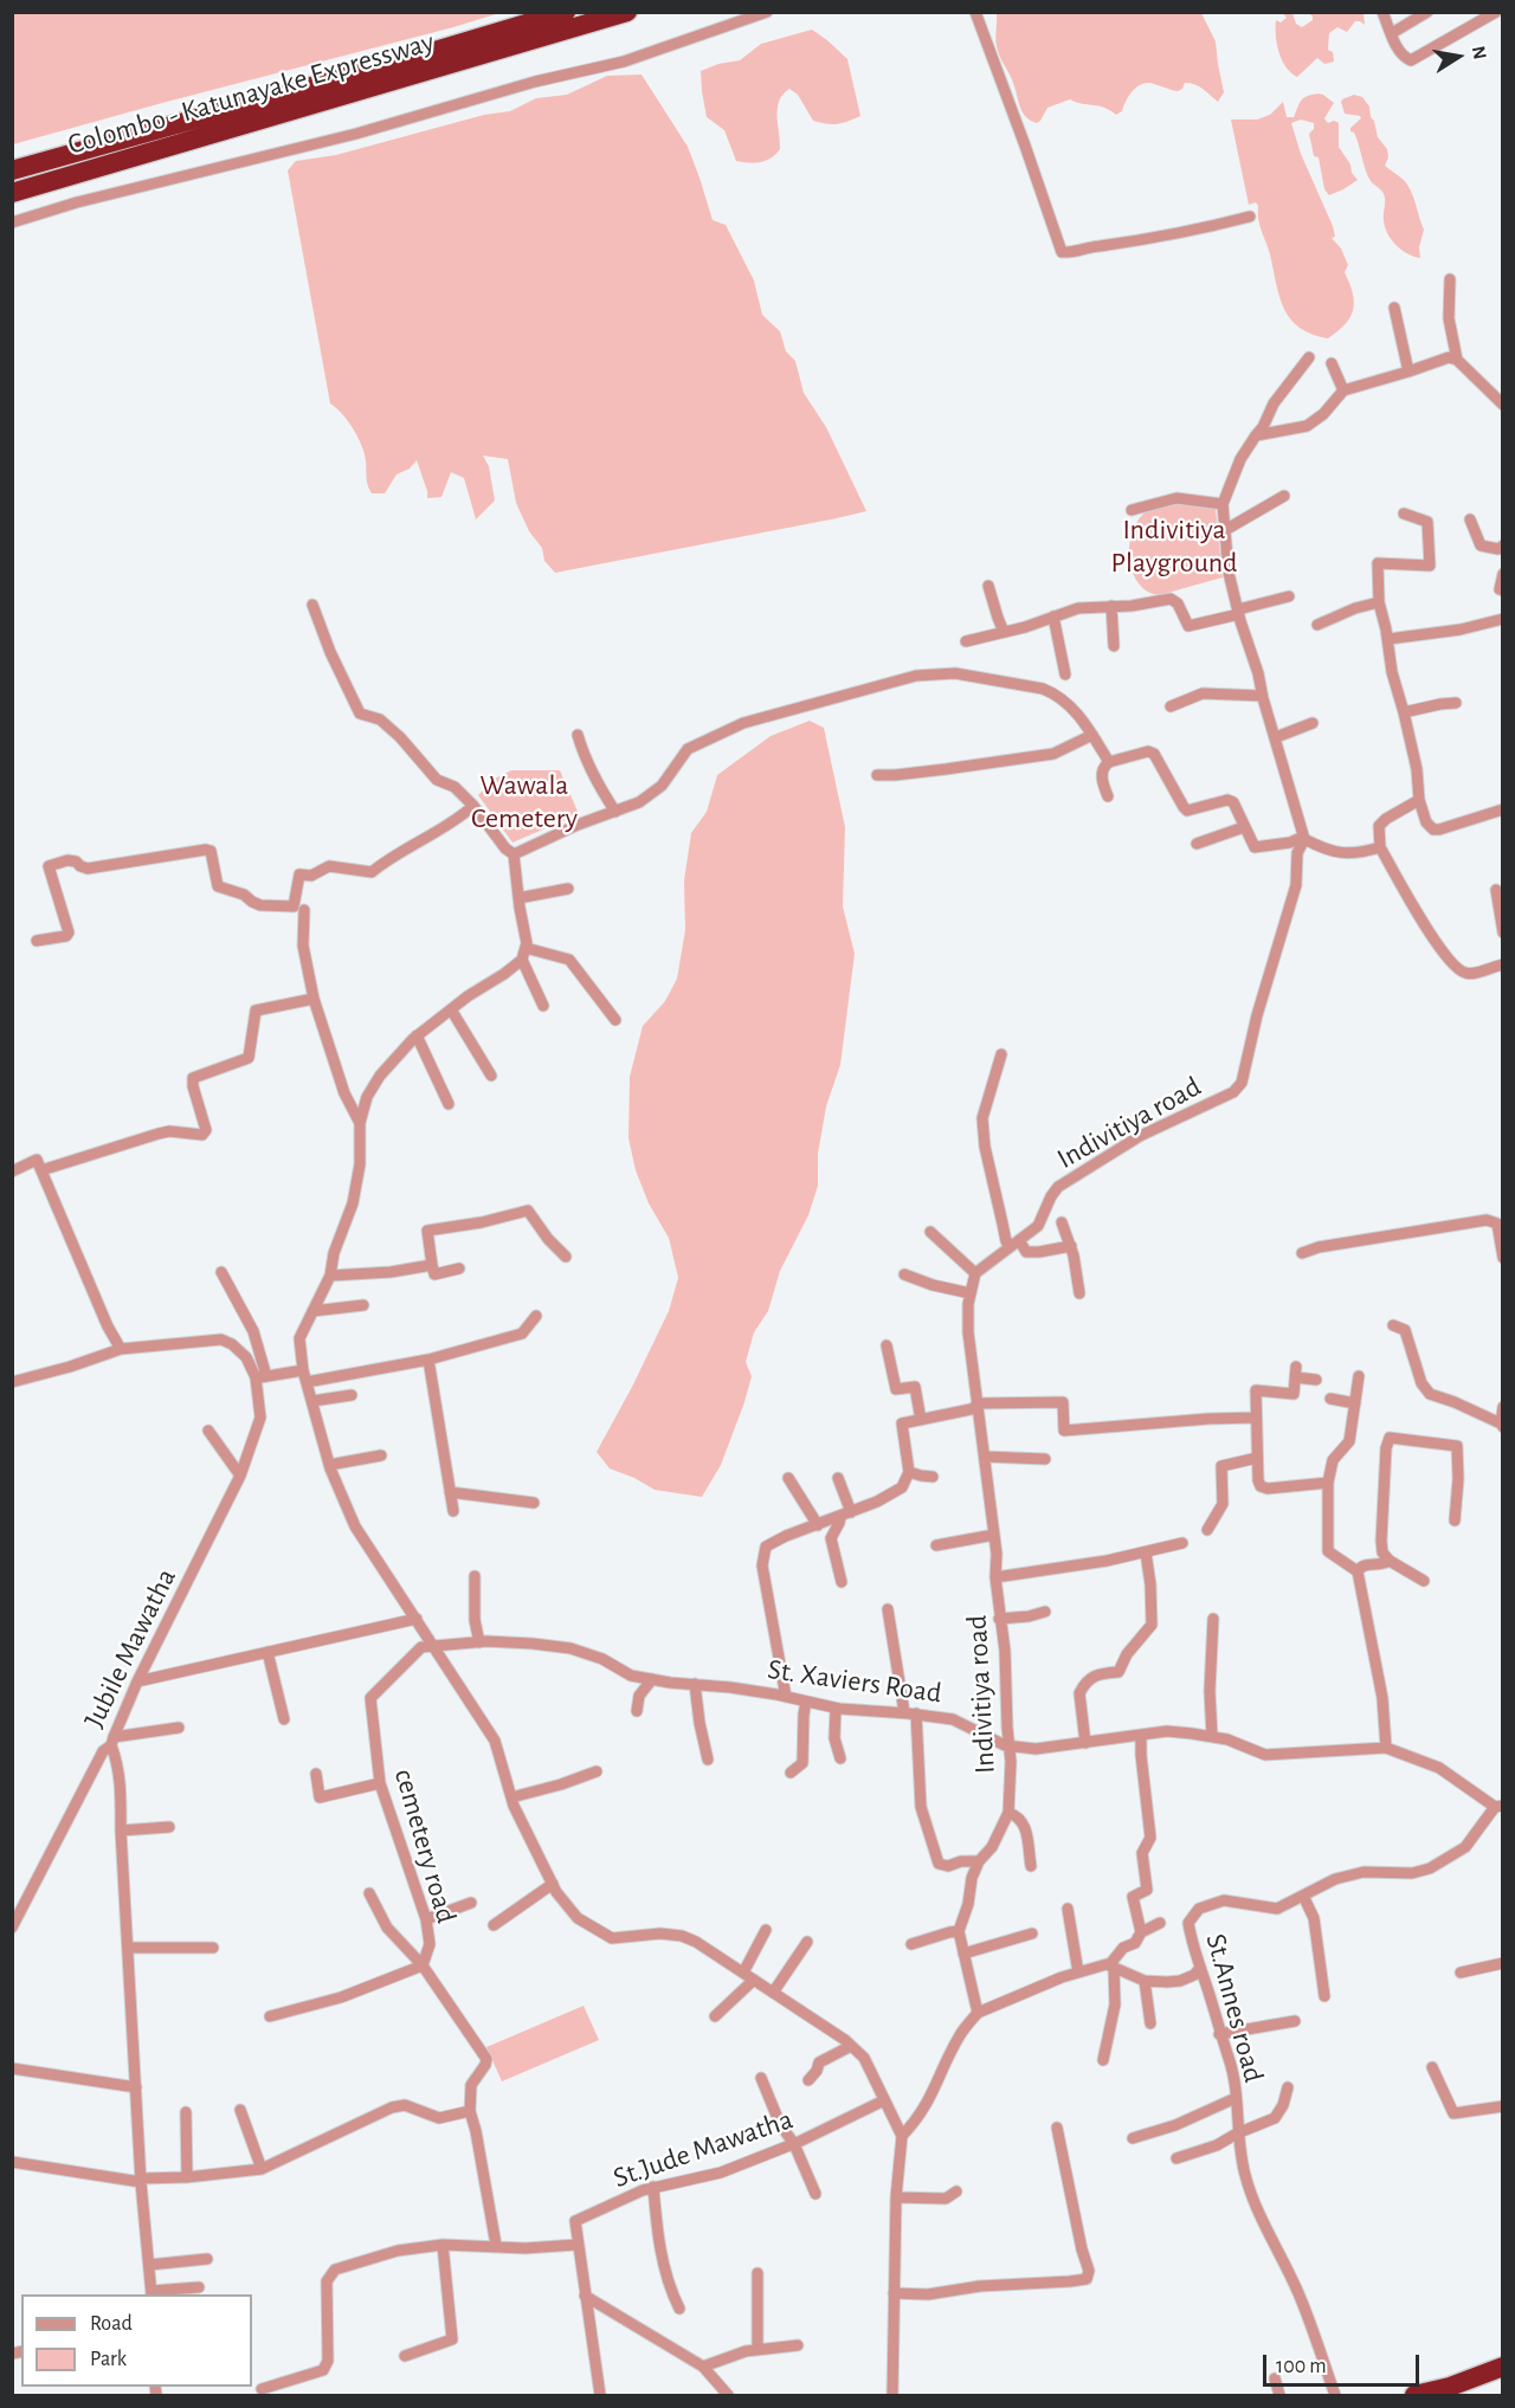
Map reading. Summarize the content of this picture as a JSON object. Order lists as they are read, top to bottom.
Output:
{
  "streets": {
    "highway": ["Colombo - Katunayake Expressway"],
    "street": [
      "Indivitiya road",
      "Jubile Mawatha",
      "St. Xaviers Road",
      "cemetery road",
      "St.Annes road",
      "St.Jude Mawatha"
    ]
  },
  "crossings": [
    ["Indivitiya road", "St. Xaviers Road"],
    ["St. Xaviers Road", "cemetery road"],
    ["St. Xaviers Road", "St.Annes road"]
  ],
  "parks": ["Indivitiya Playground", "Wawala Cemetery"],
  "legend": ["Road", "Park"],
  "scale_bar": "100 m",
  "north": "right"
}
